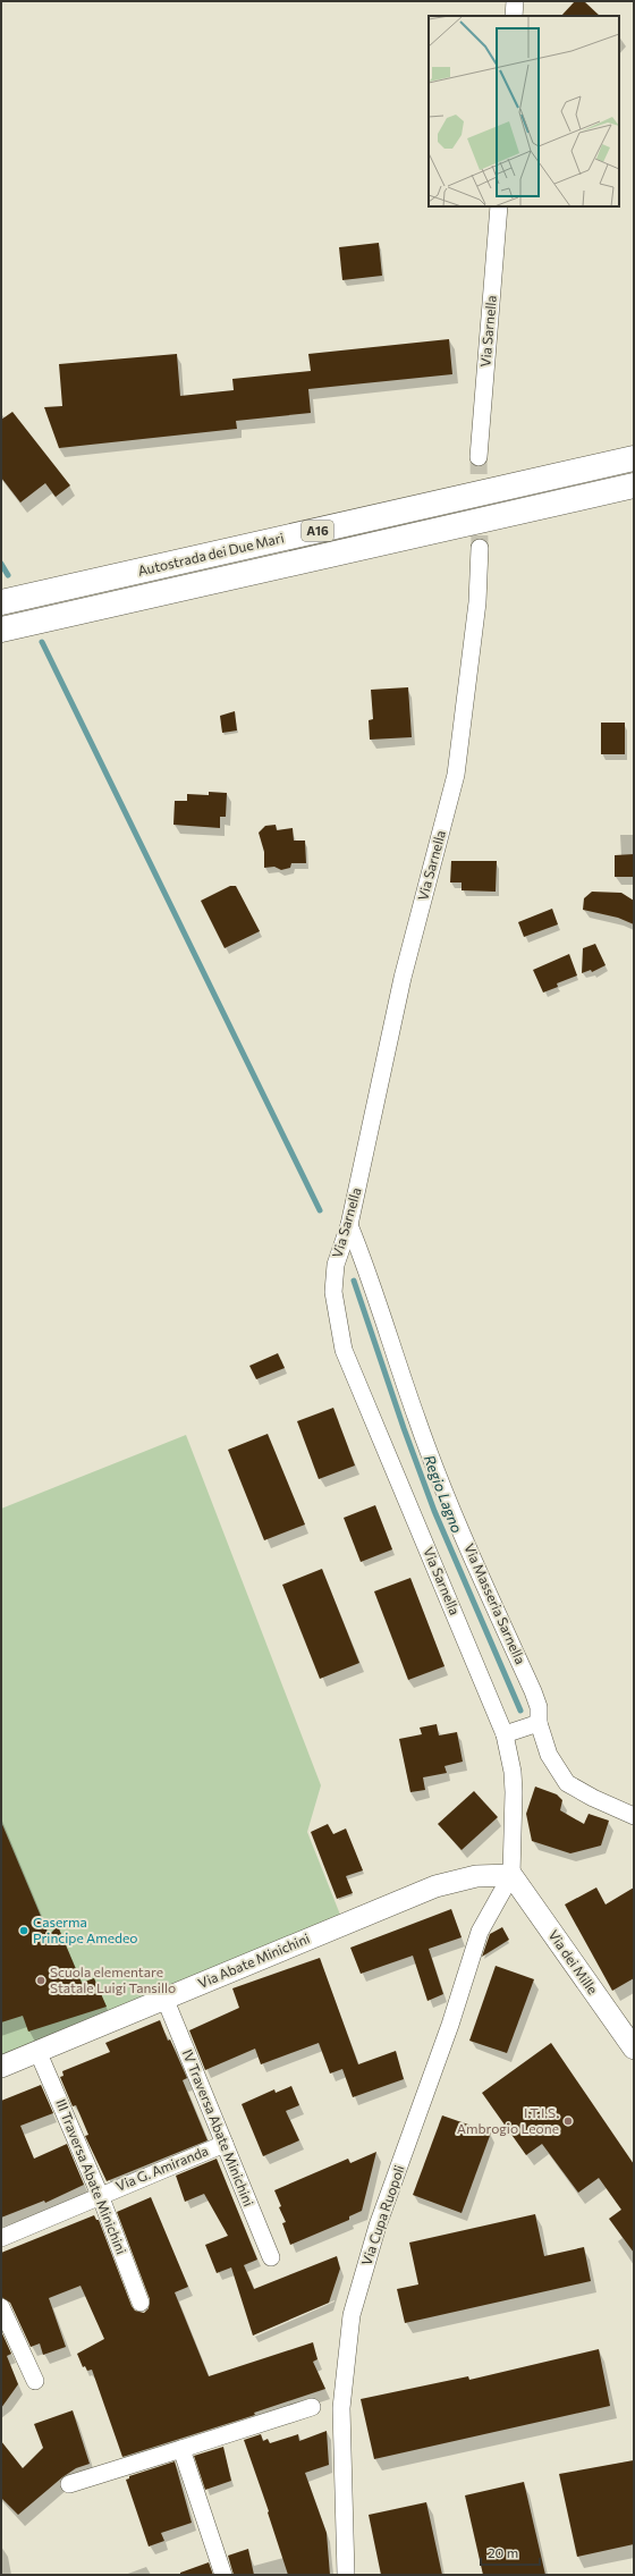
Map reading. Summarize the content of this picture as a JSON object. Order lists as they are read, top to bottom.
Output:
{
  "streets": {
    "highway": ["A16", "Autostrada dei Due Mari"],
    "street": [
      "Via Sarnella",
      "Via Masseria Sarnella",
      "Via Abate Minichini",
      "Via dei Mille",
      "IV Traversa Abate Minichini",
      "Via G. Amiranda",
      "III Traversa Abate Minichini",
      "Via Cupa Ruopoli"
    ]
  },
  "crossings": [
    ["Via Sarnella", "Via Masseria Sarnella"],
    ["Via Sarnella", "Via Abate Minichini"],
    ["Via Sarnella", "Via dei Mille"],
    ["Via Sarnella", "Via Cupa Ruopoli"],
    ["Via Abate Minichini", "Via dei Mille"],
    ["Via Abate Minichini", "IV Traversa Abate Minichini"],
    ["Via Abate Minichini", "III Traversa Abate Minichini"],
    ["Via Abate Minichini", "Via Cupa Ruopoli"],
    ["Via dei Mille", "Via Cupa Ruopoli"],
    ["IV Traversa Abate Minichini", "Via G. Amiranda"],
    ["Via G. Amiranda", "III Traversa Abate Minichini"]
  ],
  "water": ["Regio Lagno"],
  "places": ["Caserma Principe Amedeo", "Scuola elementare Statale Luigi Tansillo", "I.T.I.S. Ambrogio Leone"],
  "scale_bar": "20 m"
}
